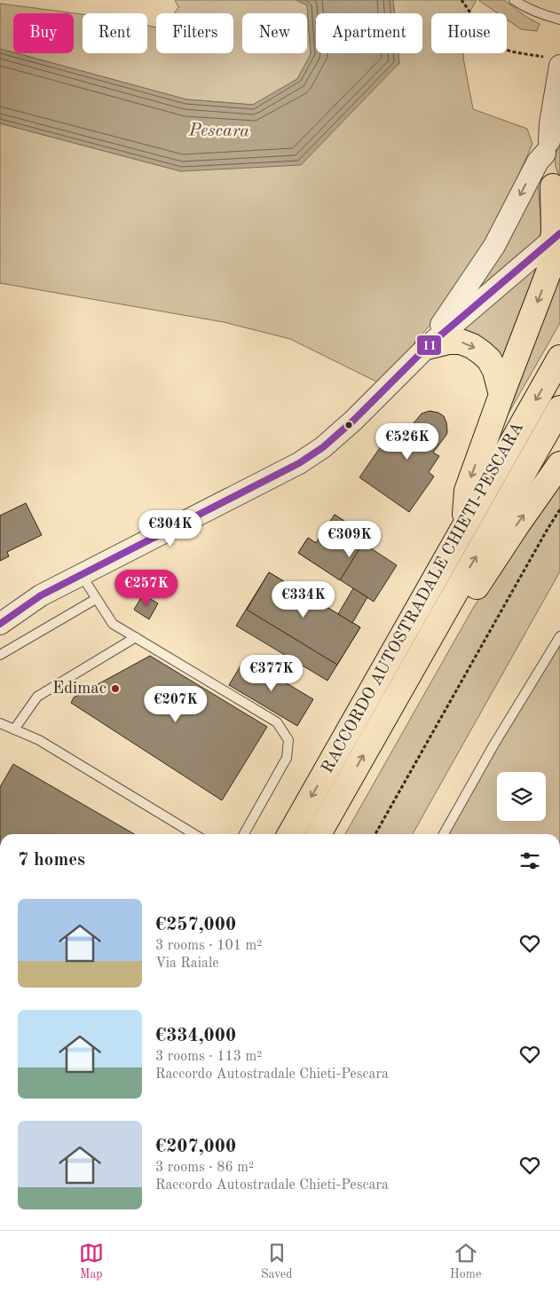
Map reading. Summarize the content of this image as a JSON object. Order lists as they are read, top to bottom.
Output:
{
  "streets": {
    "highway": ["RACCORDO AUTOSTRADALE CHIETI-PESCARA"]
  },
  "water": ["Pescara"],
  "places": ["Edimac"],
  "lines": ["transit line 11"],
  "page": {
    "chip": [
      "Buy",
      "Rent",
      "Filters",
      "New",
      "Apartment",
      "House"
    ],
    "price": [
      "€526K",
      "€304K",
      "€309K",
      "€257K",
      "€334K",
      "€377K",
      "€207K"
    ],
    "heading": "7 homes",
    "list": [
      {
        "name": "€257,000",
        "note": "3 rooms · 101 m² · Via Raiale"
      },
      {
        "name": "€334,000",
        "note": "3 rooms · 113 m² · Raccordo Autostradale Chieti-Pescara"
      },
      {
        "name": "€207,000",
        "note": "3 rooms · 86 m² · Raccordo Autostradale Chieti-Pescara"
      }
    ],
    "tabs": ["Map", "Saved", "Home"]
  }
}
